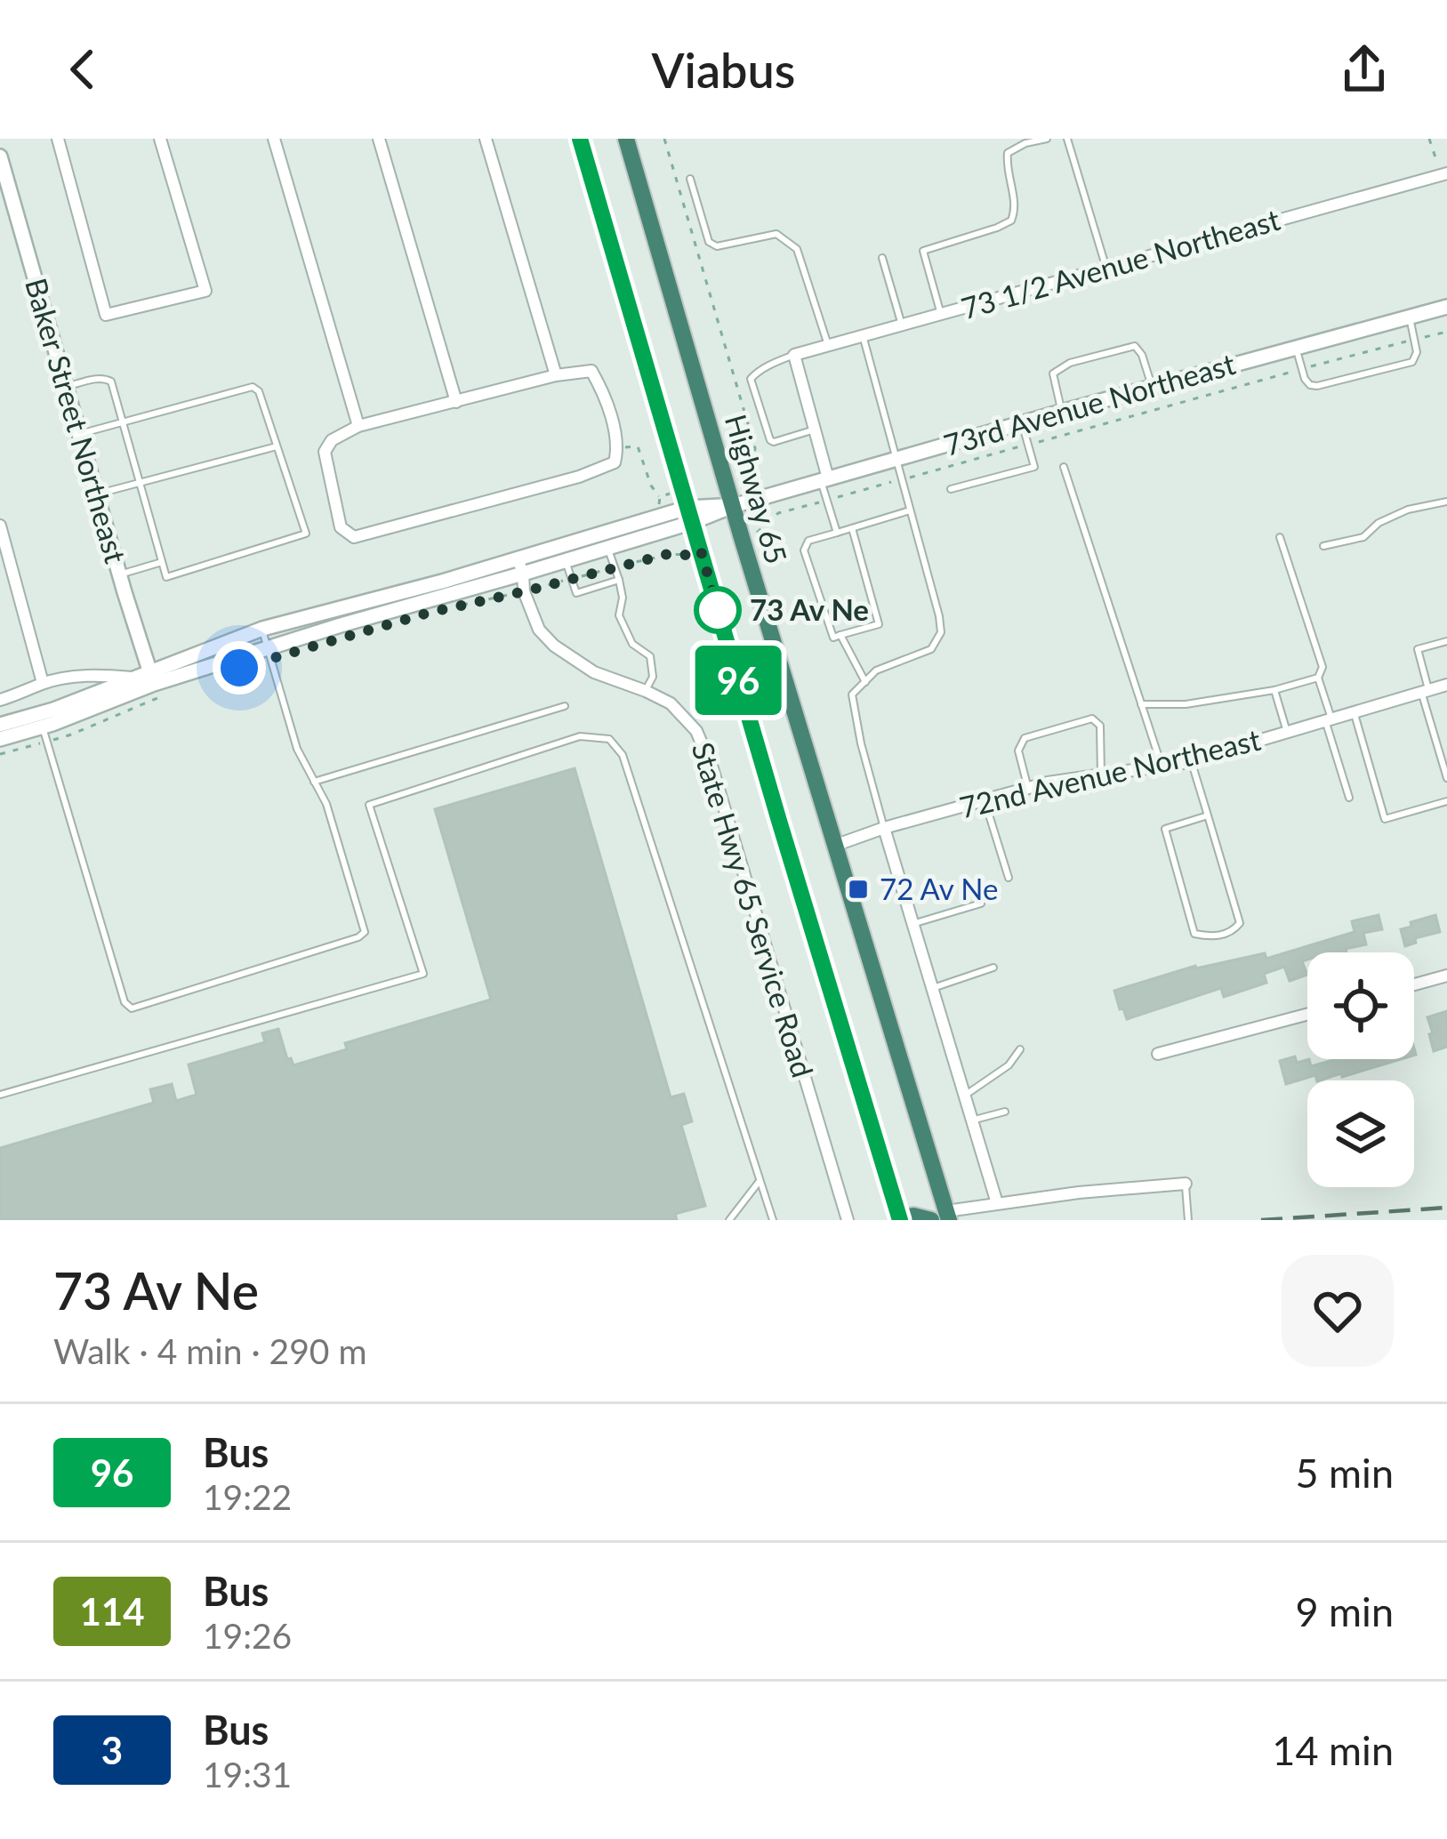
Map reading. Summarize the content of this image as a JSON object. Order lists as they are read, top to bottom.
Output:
{
  "streets": {
    "highway": ["Highway 65"],
    "street": [
      "73 1/2 Avenue Northeast",
      "73rd Avenue Northeast",
      "Baker Street Northeast",
      "72nd Avenue Northeast",
      "State Hwy 65 Service Road"
    ]
  },
  "crossings": [
    ["73rd Avenue Northeast", "Baker Street Northeast"],
    ["73rd Avenue Northeast", "Highway 65"],
    ["73rd Avenue Northeast", "State Hwy 65 Service Road"],
    ["Highway 65", "72nd Avenue Northeast"]
  ],
  "places": {
    "other": ["73 Av Ne"],
    "transit": ["72 Av Ne"]
  },
  "lines": ["bus line 96"],
  "page": {
    "header": "Viabus",
    "on_map": "96",
    "heading": ["73 Av Ne", "Walk · 4 min · 290 m"],
    "list": [
      {
        "mark": "96",
        "name": "Bus",
        "note": "19:22",
        "value": "5 min"
      },
      {
        "mark": "114",
        "name": "Bus",
        "note": "19:26",
        "value": "9 min"
      },
      {
        "mark": "3",
        "name": "Bus",
        "note": "19:31",
        "value": "14 min"
      }
    ]
  }
}
